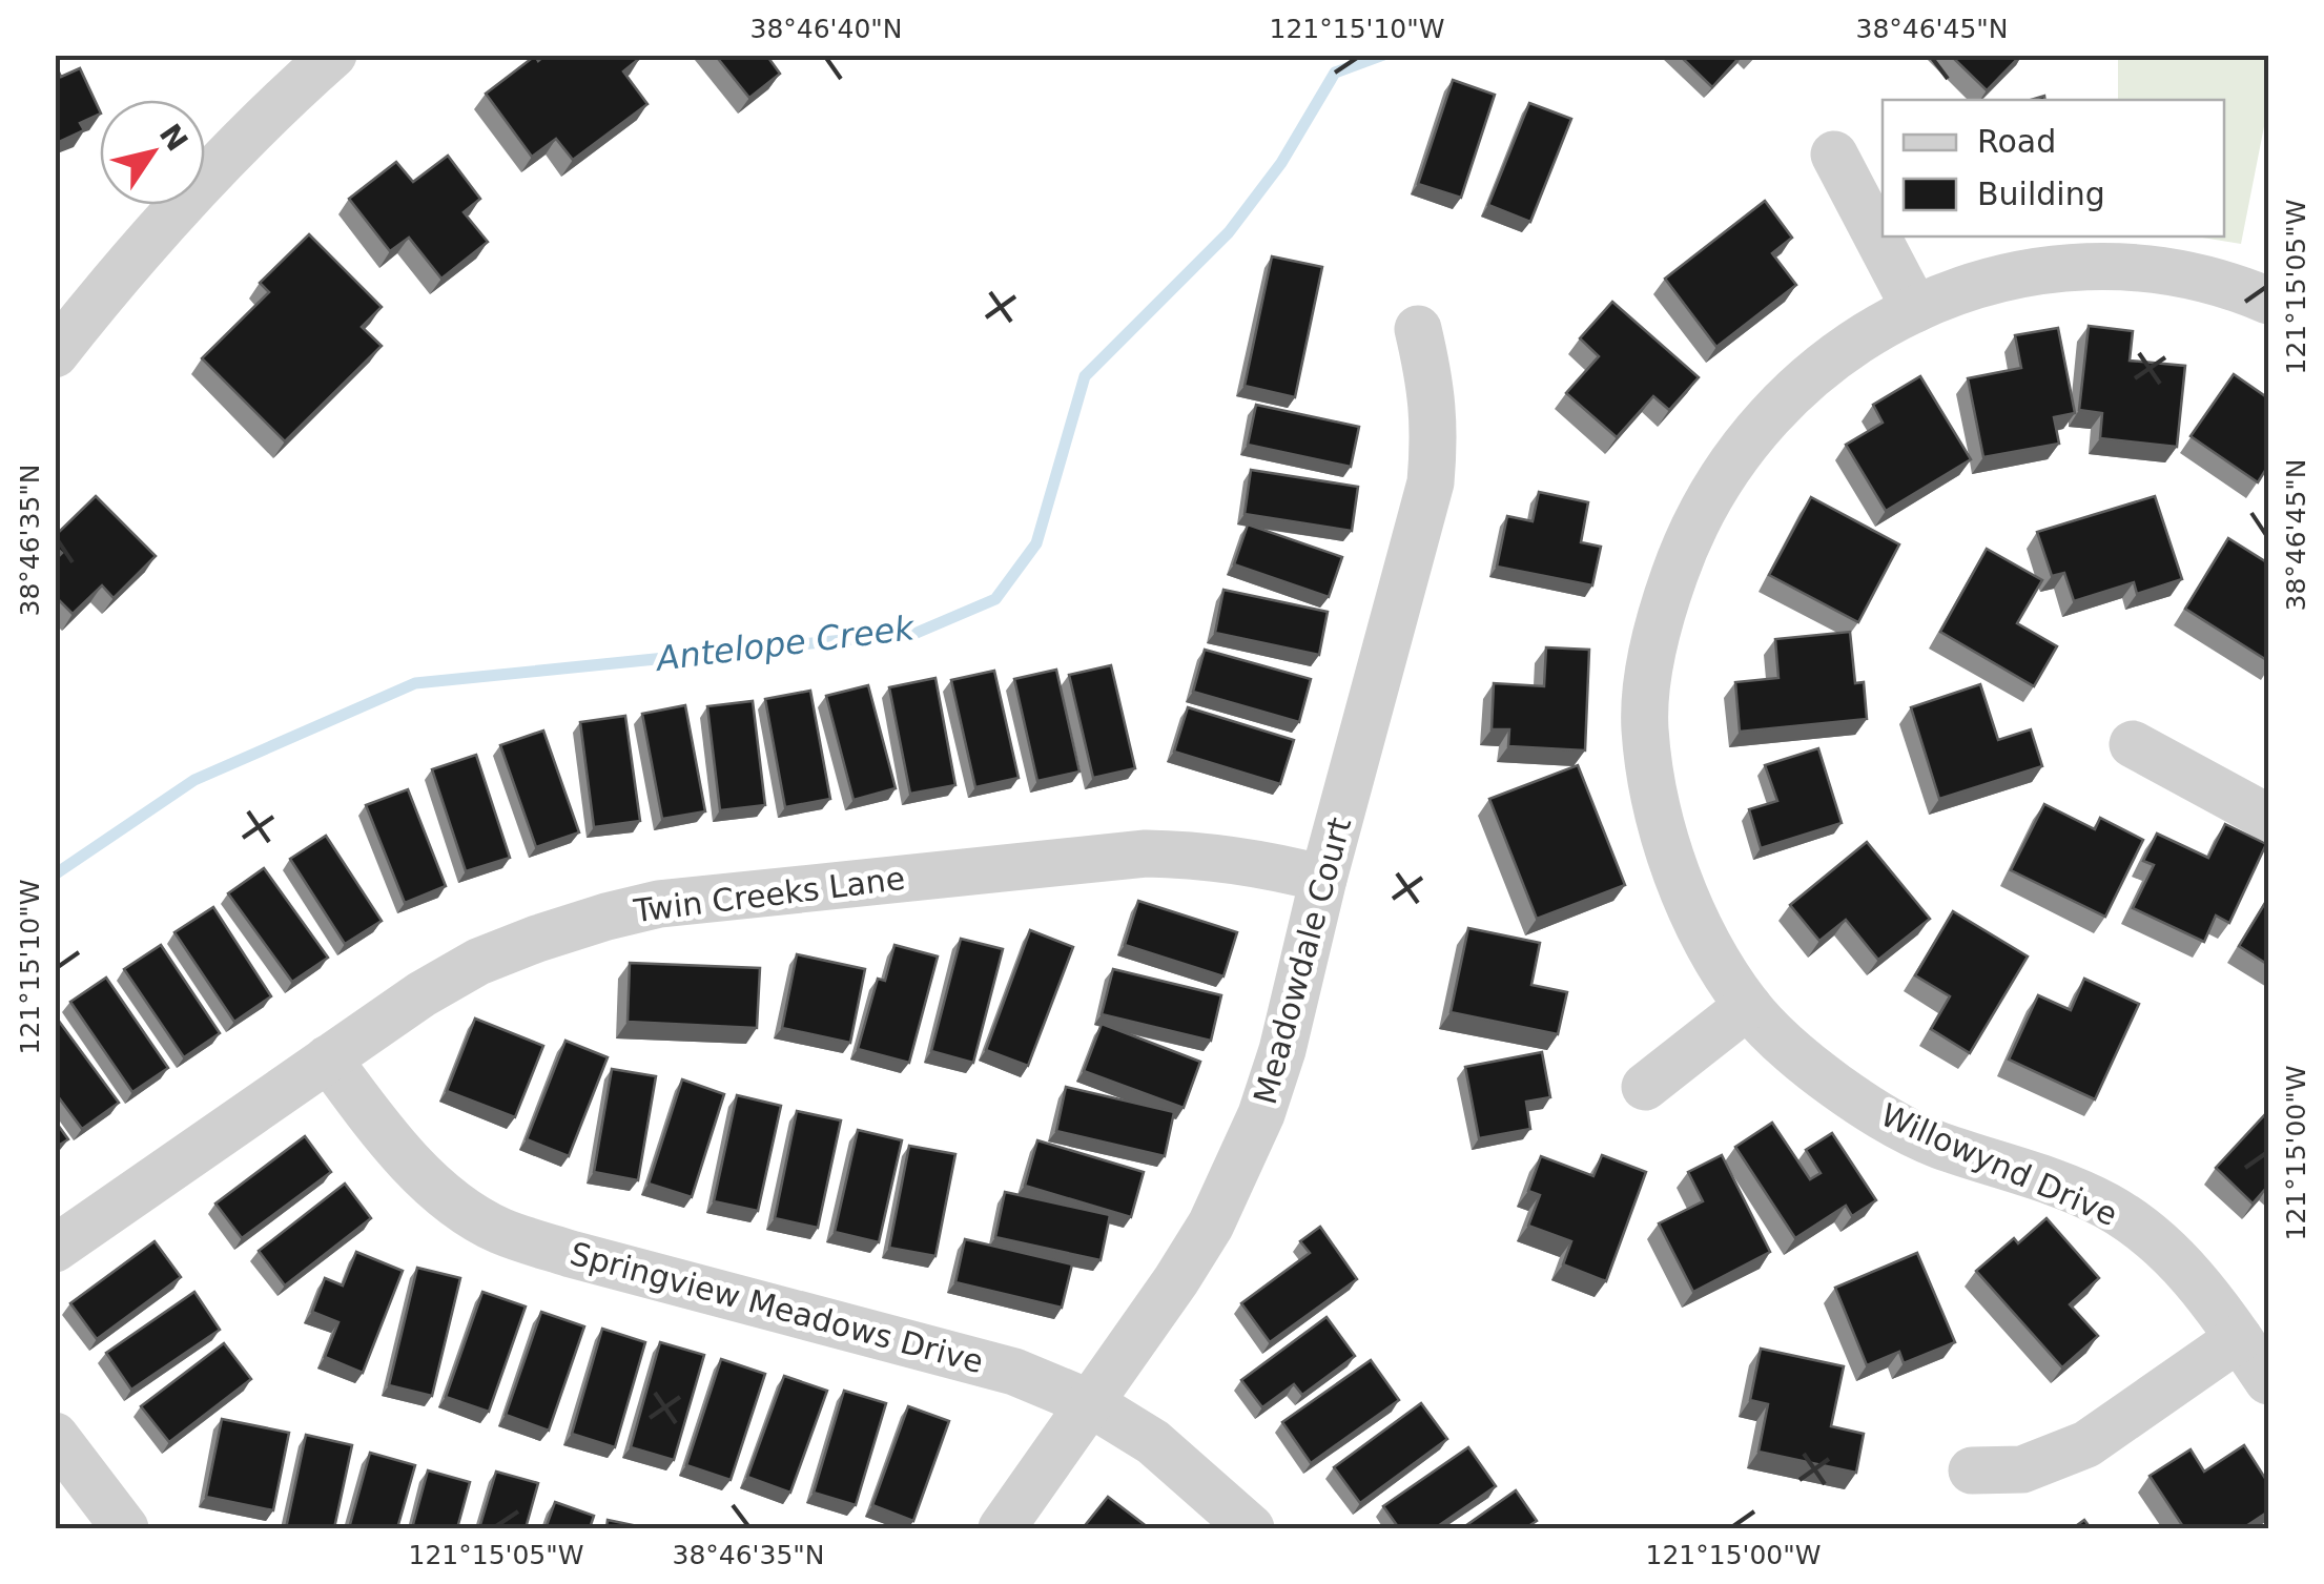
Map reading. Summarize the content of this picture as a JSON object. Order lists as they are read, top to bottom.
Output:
{
  "streets": {
    "street": [
      "Twin Creeks Lane",
      "Meadowdale Court",
      "Willowynd Drive",
      "Springview Meadows Drive"
    ]
  },
  "crossings": [
    ["Twin Creeks Lane", "Meadowdale Court"],
    ["Twin Creeks Lane", "Springview Meadows Drive"],
    ["Meadowdale Court", "Springview Meadows Drive"]
  ],
  "water": ["Antelope Creek"],
  "legend": ["Road", "Building"],
  "north": "top right",
  "coordinates": [
    "38°46'40\"N",
    "121°15'10\"W",
    "38°46'45\"N",
    "121°15'05\"W",
    "38°46'35\"N",
    "121°15'00\"W"
  ]
}
